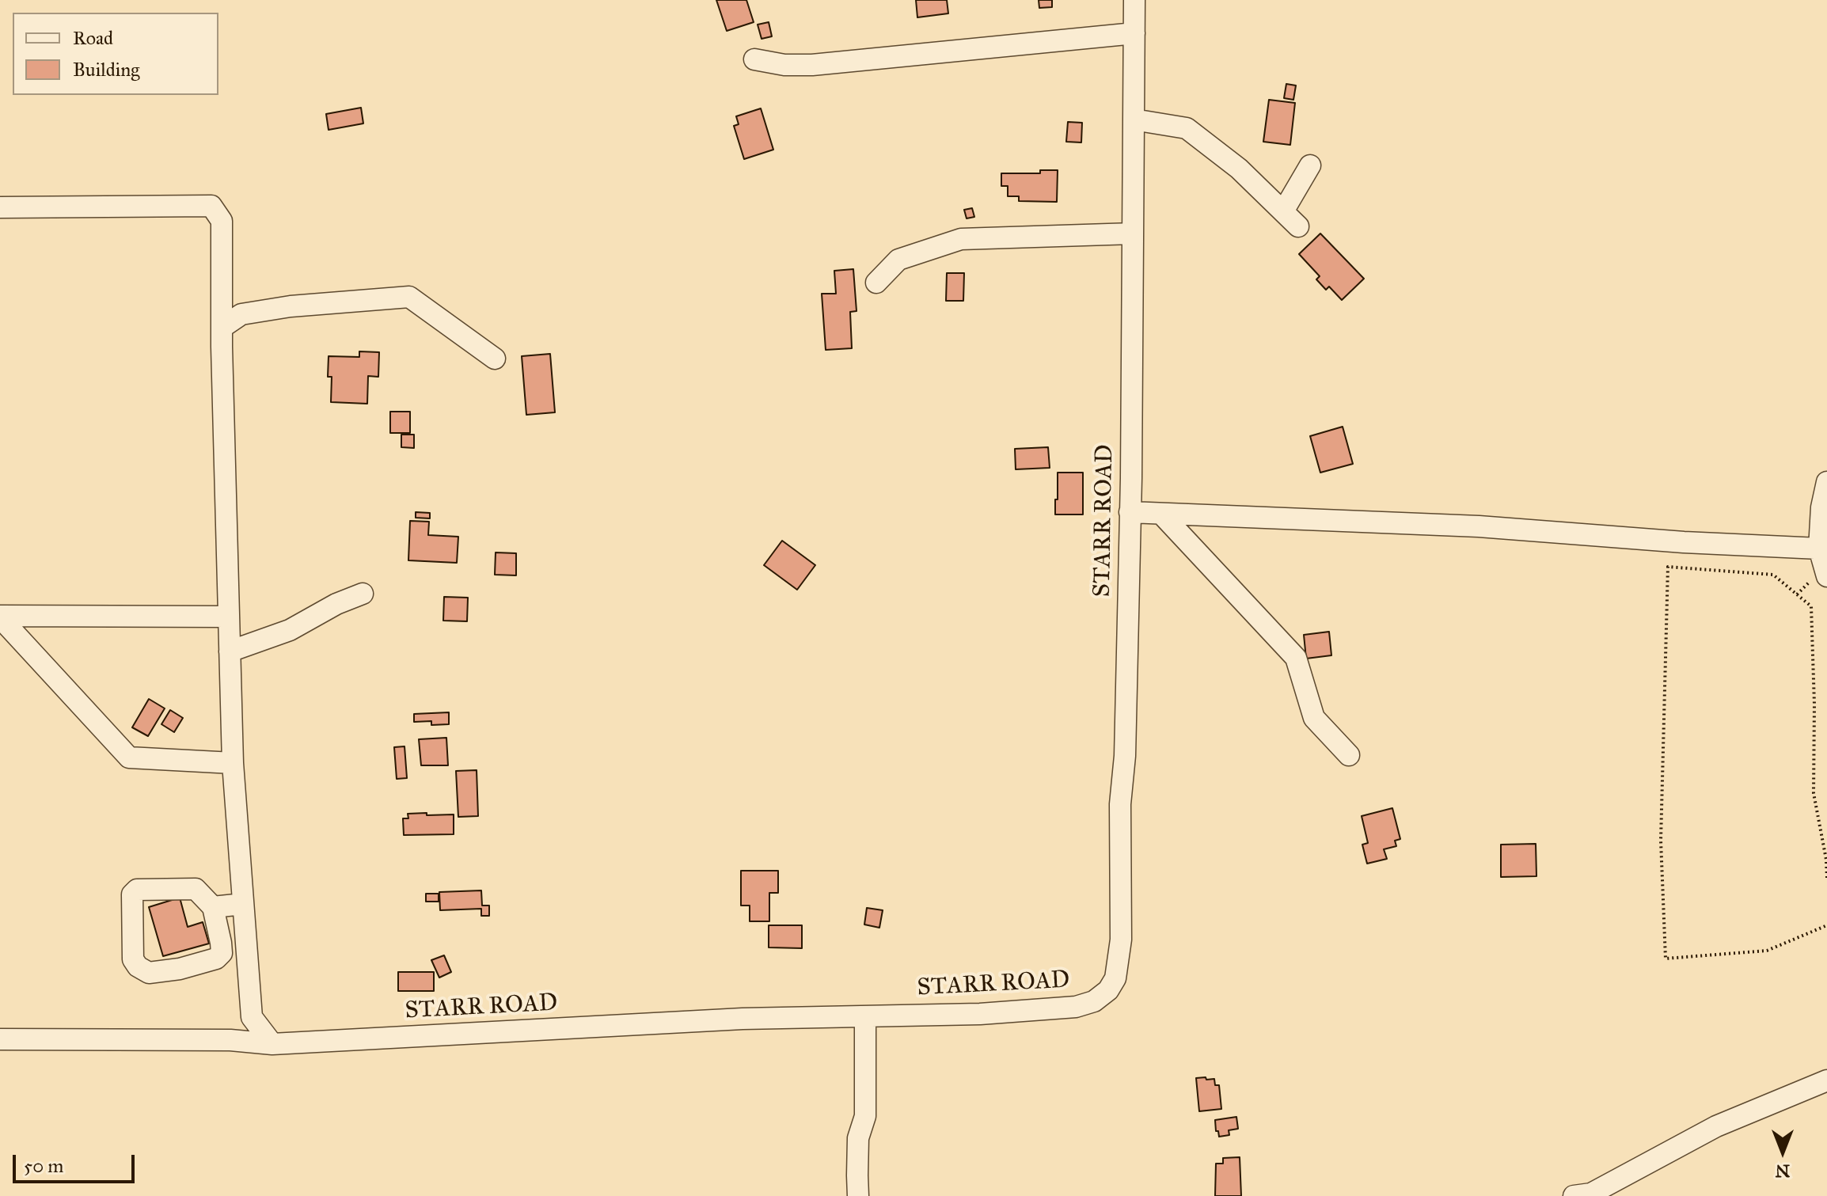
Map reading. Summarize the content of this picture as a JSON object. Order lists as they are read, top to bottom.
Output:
{
  "streets": {
    "street": ["STARR ROAD"]
  },
  "legend": ["Road", "Building"],
  "scale_bar": "50 m",
  "north": "bottom"
}
